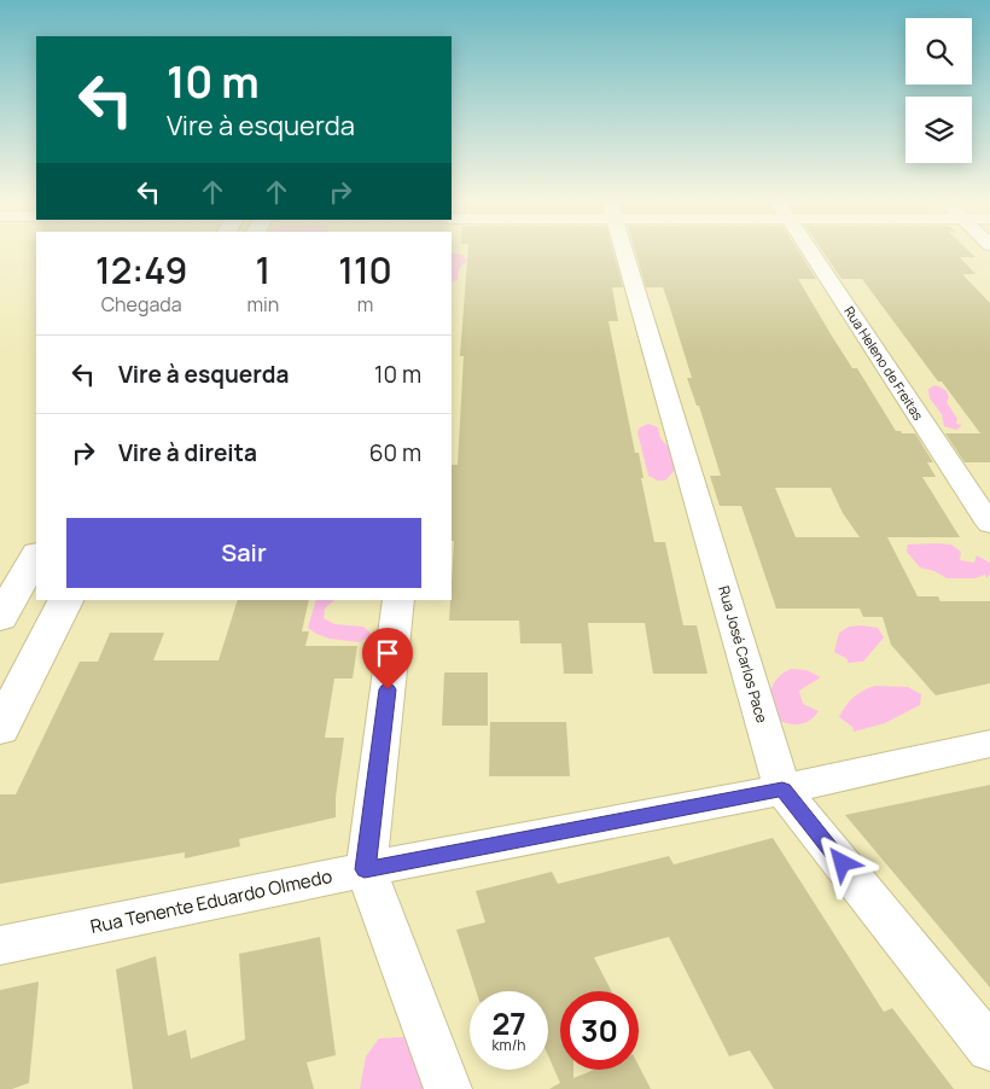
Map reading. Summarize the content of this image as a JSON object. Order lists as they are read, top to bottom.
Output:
{
  "streets": {
    "street": ["Rua Heleno de Freitas", "Rua José Carlos Pace", "Rua Tenente Eduardo Olmedo"]
  },
  "crossings": [
    ["Rua José Carlos Pace", "Rua Tenente Eduardo Olmedo"]
  ],
  "page": {
    "turn": ["10 m", "Vire à esquerda"],
    "eta": [
      "12:49",
      "Chegada",
      "1",
      "min",
      "110",
      "m"
    ],
    "list": [
      {
        "name": "Vire à esquerda",
        "value": "10 m"
      },
      {
        "name": "Vire à direita",
        "value": "60 m"
      }
    ],
    "buttons": "Sair",
    "speed": "27 km/h",
    "limit": "30"
  }
}
